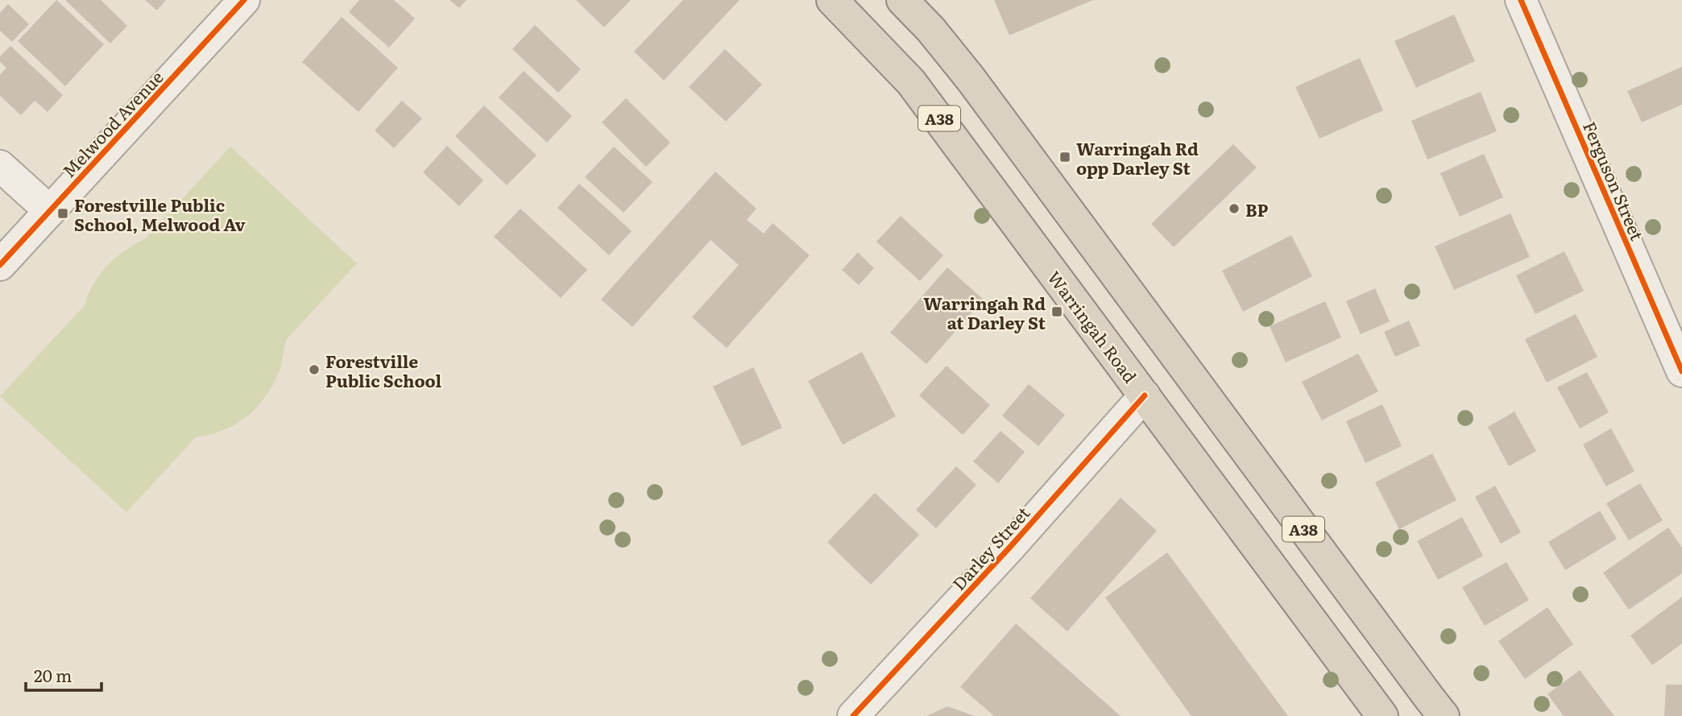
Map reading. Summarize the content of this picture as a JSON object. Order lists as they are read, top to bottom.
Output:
{
  "streets": {
    "highway": ["A38", "Warringah Road", "Darley Street"],
    "street": ["Melwood Avenue", "Ferguson Street"]
  },
  "crossings": [
    ["A38", "Darley Street"],
    ["Warringah Road", "Darley Street"]
  ],
  "places": {
    "transit": ["Warringah Rd opp Darley St", "Forestville Public School, Melwood Av", "Warringah Rd at Darley St"],
    "other": ["BP", "Forestville Public School"]
  },
  "scale_bar": "20 m"
}
